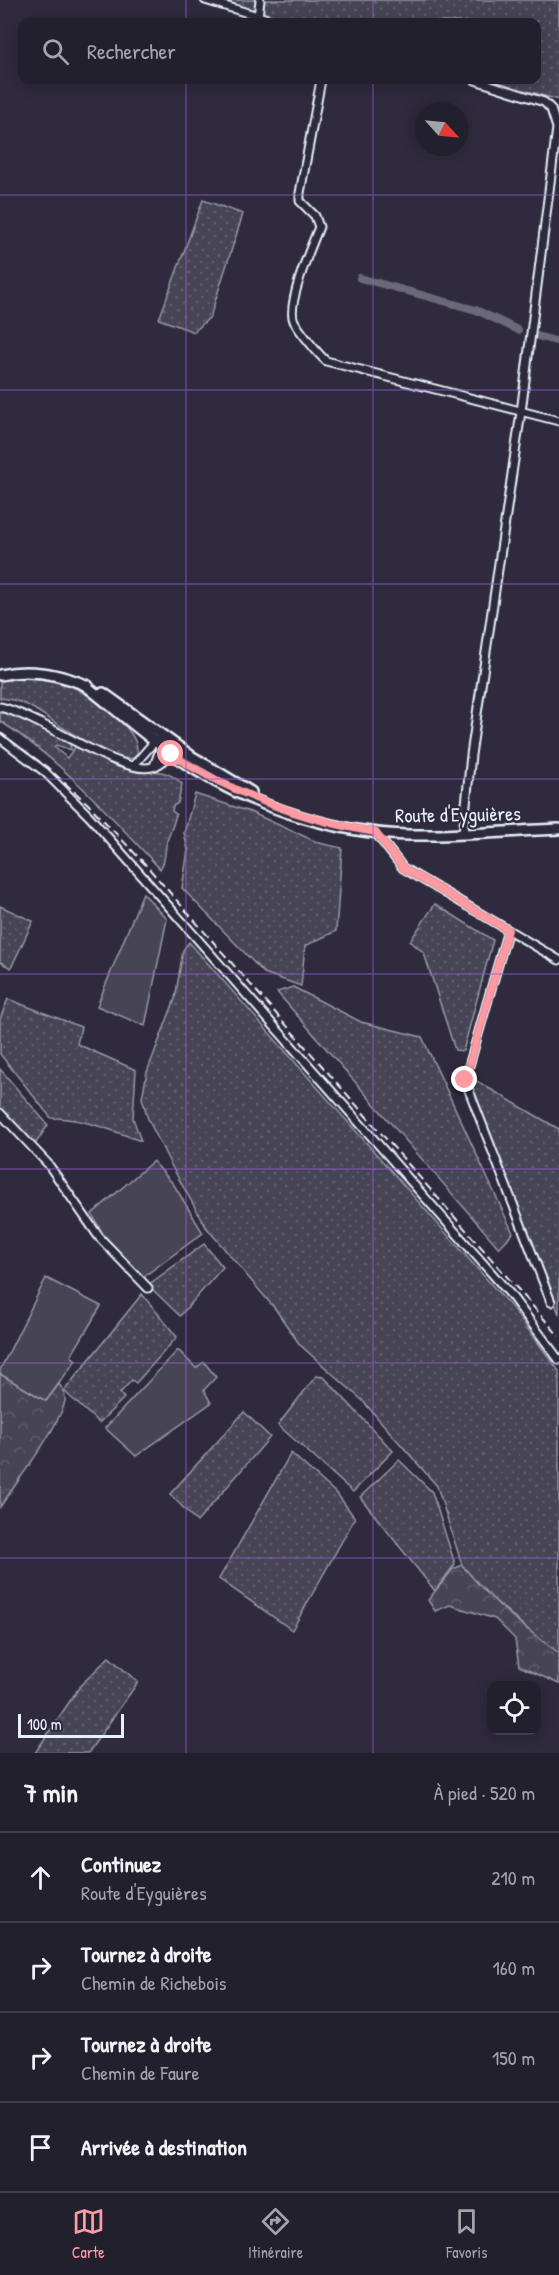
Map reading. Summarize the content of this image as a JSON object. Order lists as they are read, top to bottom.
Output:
{
  "streets": {
    "main road": ["Route d'Eyguières"]
  },
  "scale_bar": "100 m",
  "north": "bottom right",
  "page": {
    "search": "Rechercher",
    "scale": "100 m",
    "heading": ["7 min", "À pied · 520 m"],
    "list": [
      ["Continuez", "Route d'Eyguières", "210 m"],
      ["Tournez à droite", "Chemin de Richebois", "160 m"],
      ["Tournez à droite", "Chemin de Faure", "150 m"],
      "Arrivée à destination"
    ],
    "nav": ["Carte", "Itinéraire", "Favoris"]
  }
}
